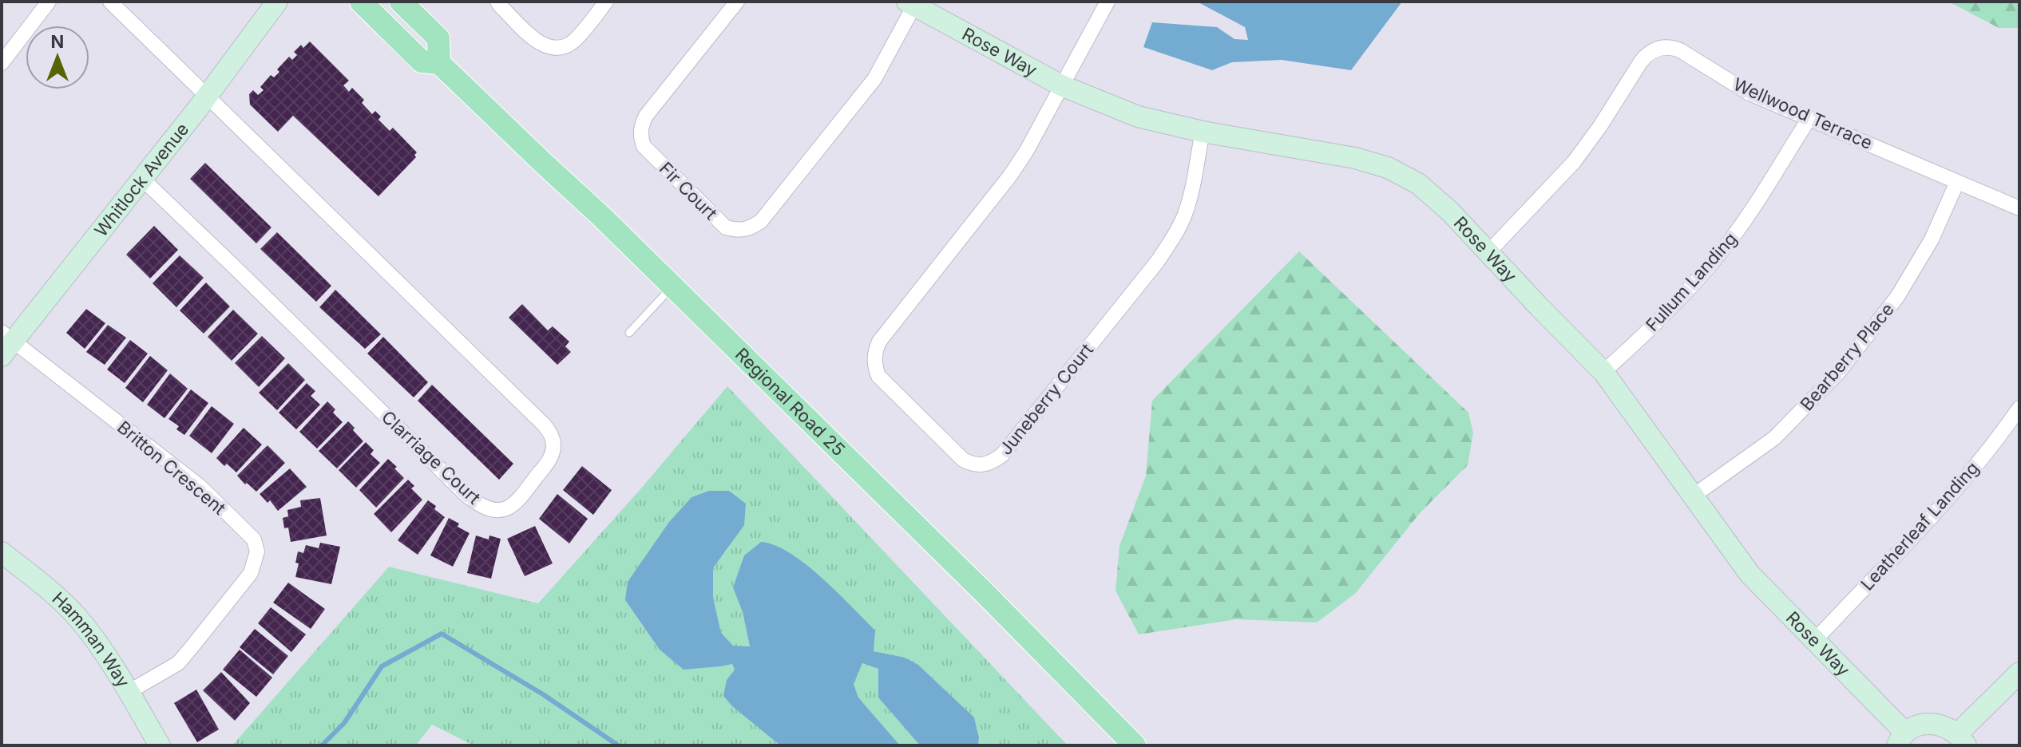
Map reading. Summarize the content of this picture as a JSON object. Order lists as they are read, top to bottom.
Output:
{
  "streets": {
    "main road": ["Regional Road 25"],
    "street": [
      "Rose Way",
      "Wellwood Terrace",
      "Whitlock Avenue",
      "Fir Court",
      "Fullum Landing",
      "Bearberry Place",
      "Juneberry Court",
      "Clarriage Court",
      "Britton Crescent",
      "Leatherleaf Landing",
      "Hamman Way"
    ]
  },
  "crossings": [
    ["Rose Way", "Wellwood Terrace"],
    ["Rose Way", "Fir Court"],
    ["Rose Way", "Fullum Landing"],
    ["Rose Way", "Bearberry Place"],
    ["Rose Way", "Juneberry Court"],
    ["Rose Way", "Leatherleaf Landing"],
    ["Wellwood Terrace", "Fullum Landing"],
    ["Wellwood Terrace", "Bearberry Place"],
    ["Whitlock Avenue", "Clarriage Court"],
    ["Whitlock Avenue", "Britton Crescent"],
    ["Britton Crescent", "Hamman Way"]
  ],
  "north": "top"
}
